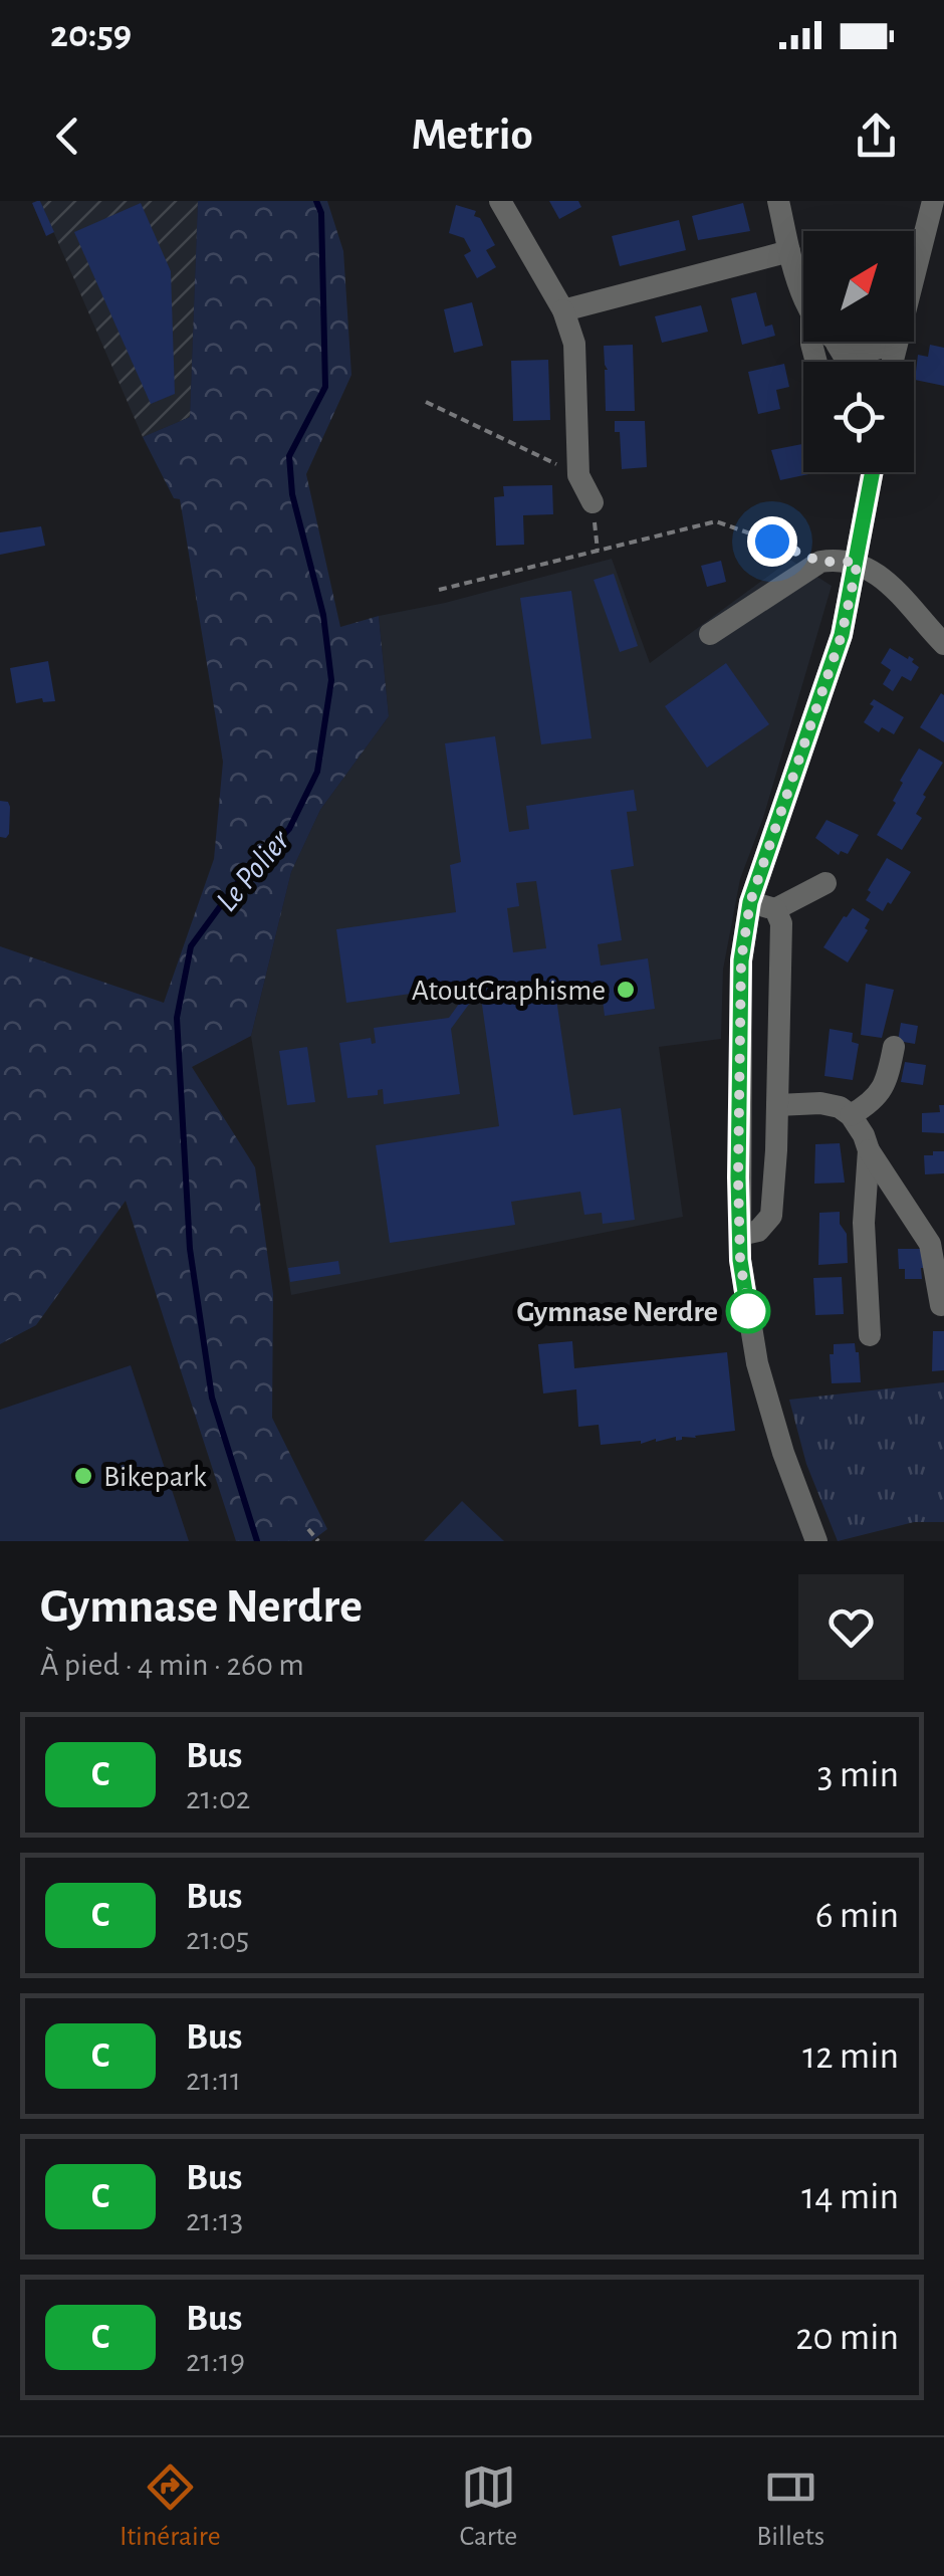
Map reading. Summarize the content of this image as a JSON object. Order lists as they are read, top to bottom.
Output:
{
  "water": ["Le Polier"],
  "places": ["AtoutGraphisme", "Gymnase Nerdre", "Bikepark"],
  "lines": ["bus line C"],
  "north": "top right",
  "page": {
    "status": "20:59",
    "header": "Metrio",
    "heading": ["Gymnase Nerdre", "À pied · 4 min · 260 m"],
    "list": [
      {
        "mark": "C",
        "name": "Bus",
        "note": "21:02",
        "value": "3 min"
      },
      {
        "mark": "C",
        "name": "Bus",
        "note": "21:05",
        "value": "6 min"
      },
      {
        "mark": "C",
        "name": "Bus",
        "note": "21:11",
        "value": "12 min"
      },
      {
        "mark": "C",
        "name": "Bus",
        "note": "21:13",
        "value": "14 min"
      },
      {
        "mark": "C",
        "name": "Bus",
        "note": "21:19",
        "value": "20 min"
      }
    ],
    "tabs": ["Itinéraire", "Carte", "Billets"]
  }
}
